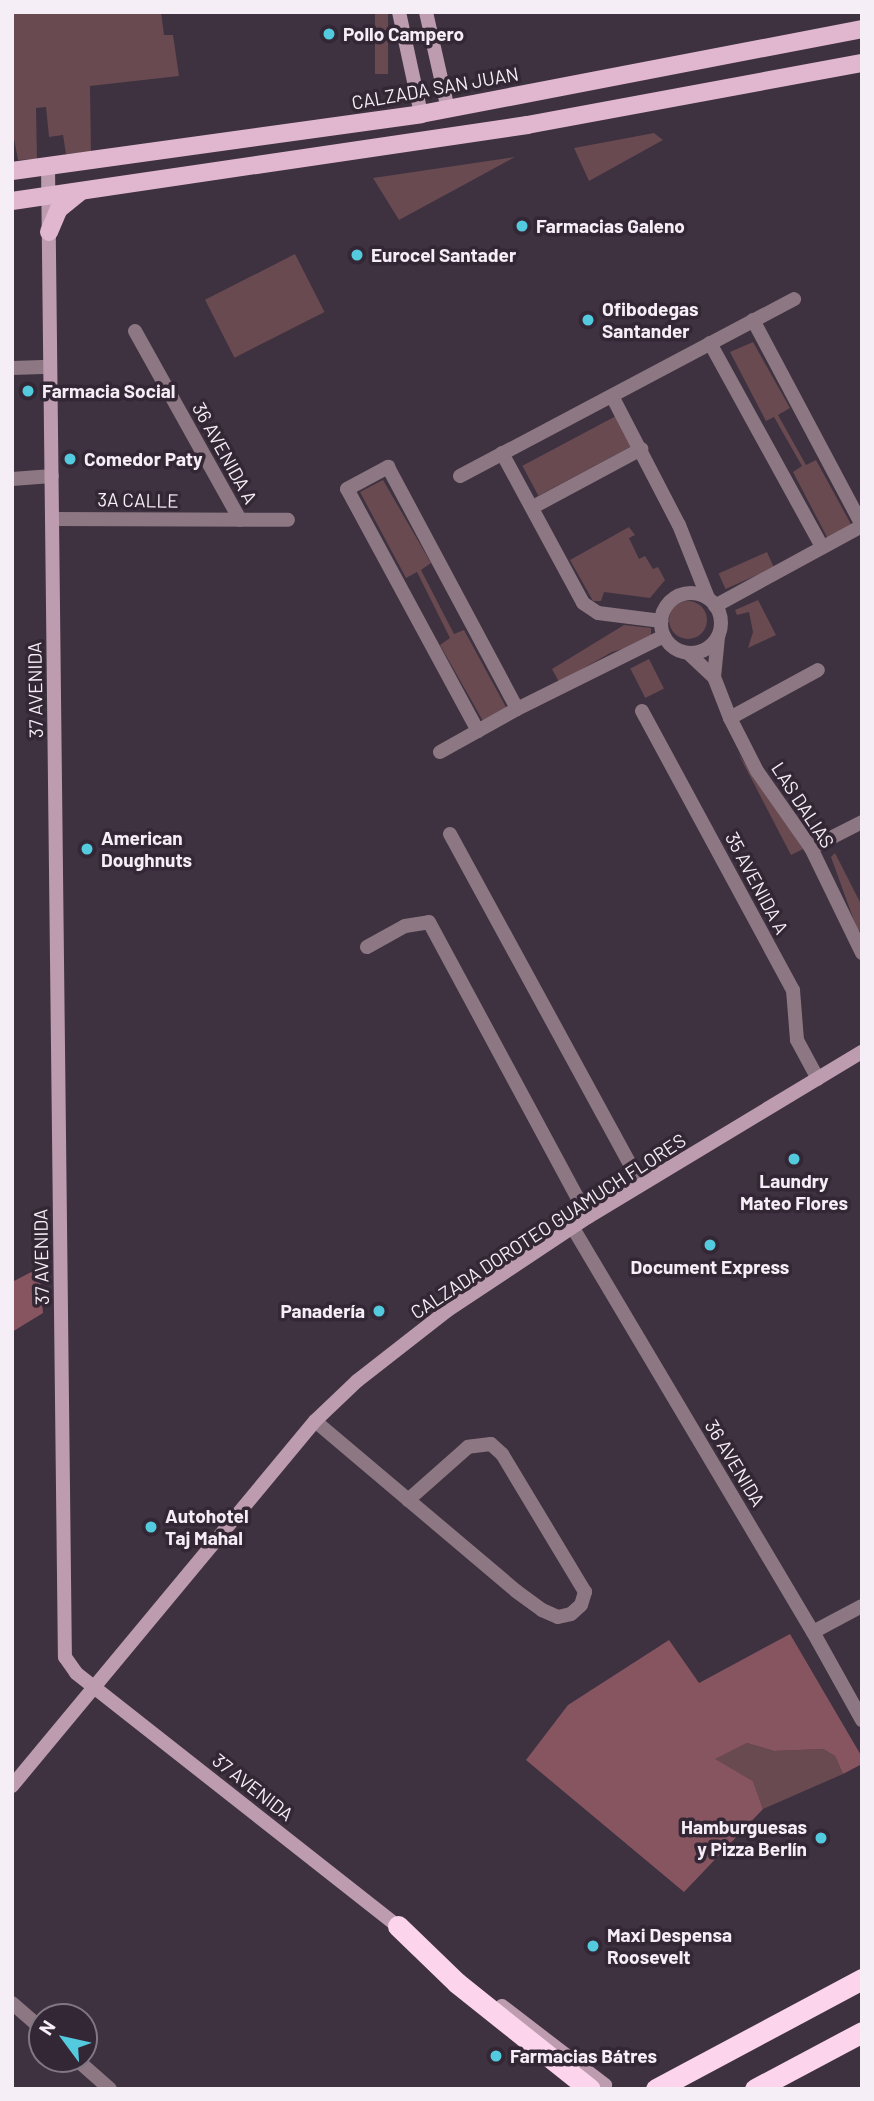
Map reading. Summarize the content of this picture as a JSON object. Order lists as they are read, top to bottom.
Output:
{
  "streets": {
    "main road": ["CALZADA SAN JUAN"],
    "street": [
      "36 AVENIDA A",
      "3A CALLE",
      "37 AVENIDA",
      "LAS DALIAS",
      "35 AVENIDA A",
      "CALZADA DOROTEO GUAMUCH FLORES",
      "36 AVENIDA"
    ]
  },
  "crossings": [
    ["CALZADA SAN JUAN", "37 AVENIDA"],
    ["36 AVENIDA A", "3A CALLE"],
    ["3A CALLE", "37 AVENIDA"],
    ["37 AVENIDA", "CALZADA DOROTEO GUAMUCH FLORES"],
    ["35 AVENIDA A", "CALZADA DOROTEO GUAMUCH FLORES"],
    ["CALZADA DOROTEO GUAMUCH FLORES", "36 AVENIDA"]
  ],
  "places": [
    "Pollo Campero",
    "Farmacias Galeno",
    "Eurocel Santader",
    "Ofibodegas Santander",
    "Farmacia Social",
    "Comedor Paty",
    "American Doughnuts",
    "Laundry Mateo Flores",
    "Document Express",
    "Panadería",
    "Autohotel Taj Mahal",
    "Hamburguesas y Pizza Berlín",
    "Maxi Despensa Roosevelt",
    "Farmacias Bátres"
  ],
  "north": "top left"
}
